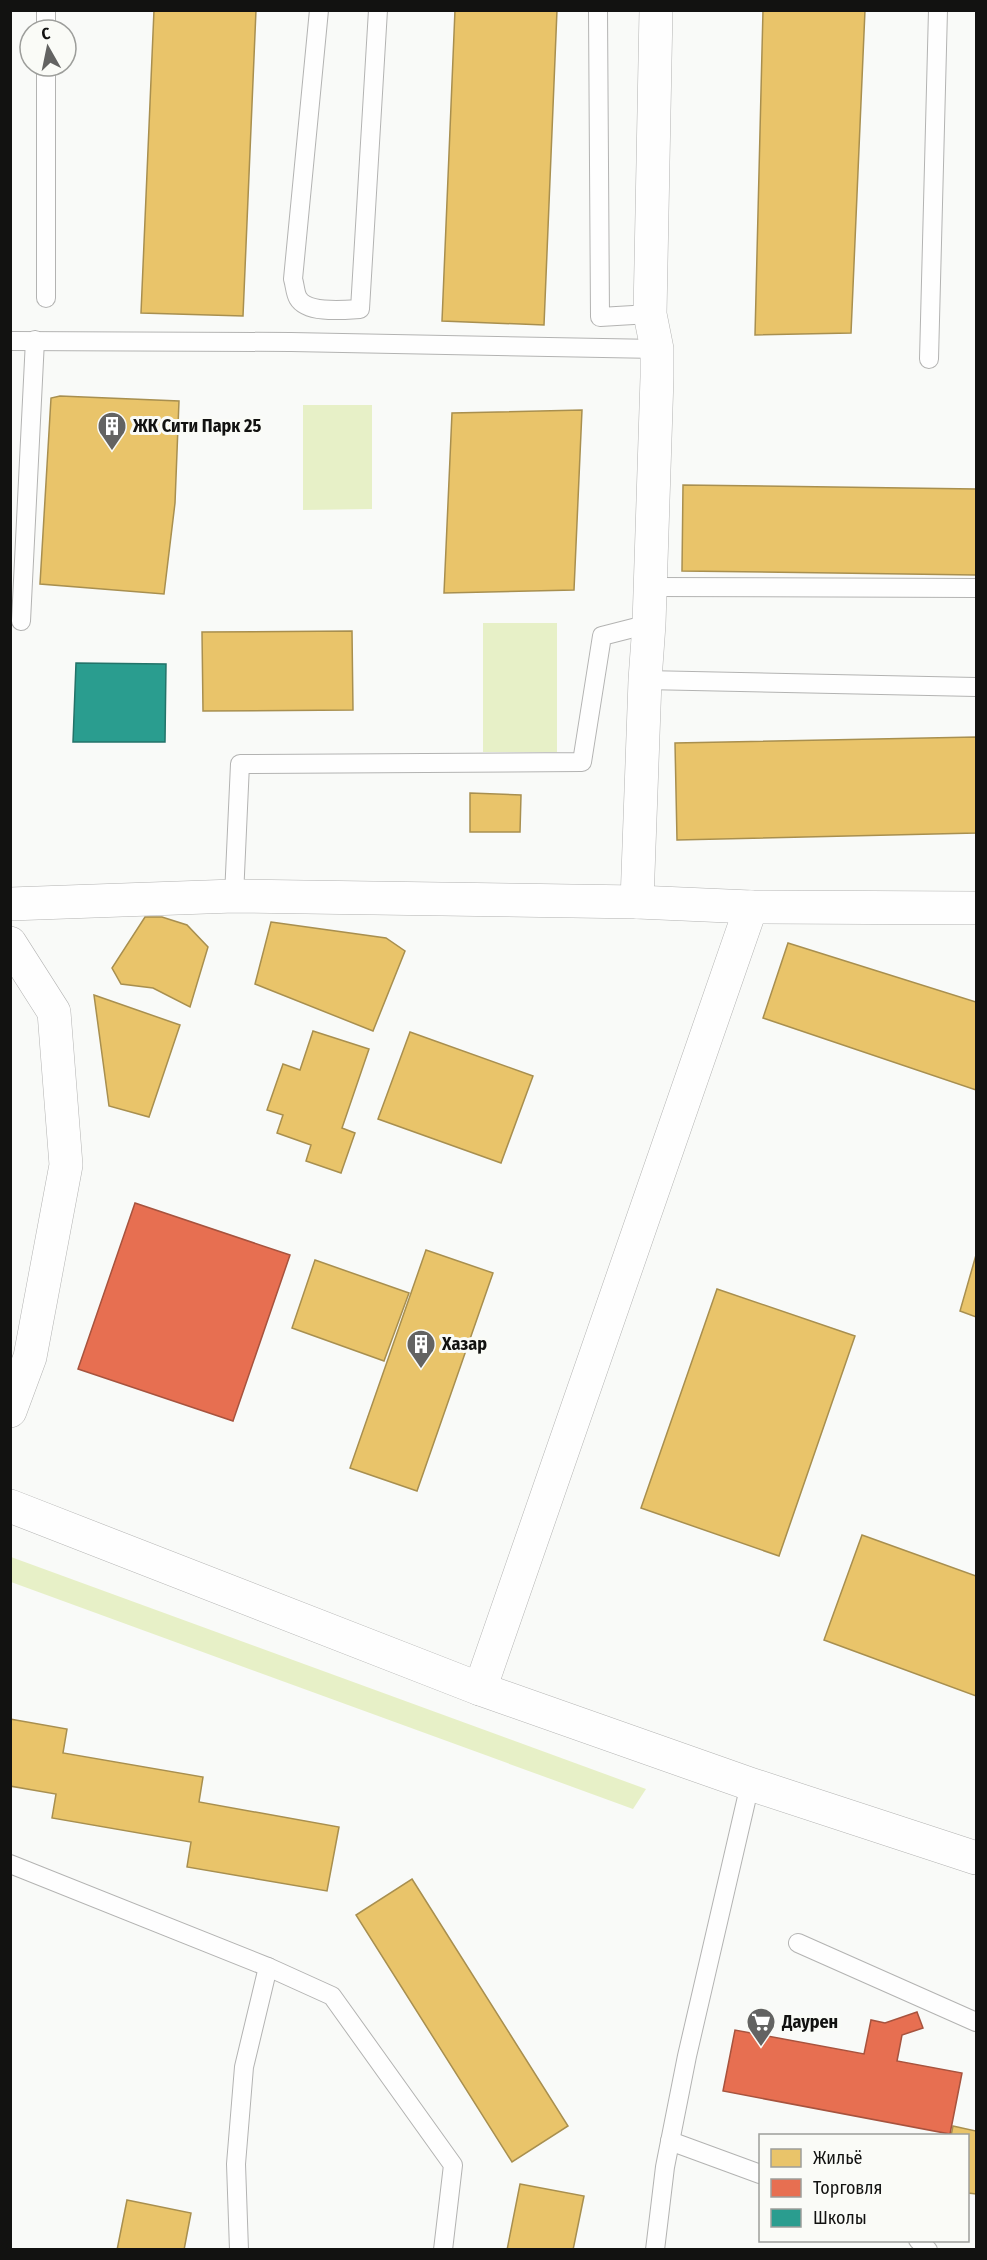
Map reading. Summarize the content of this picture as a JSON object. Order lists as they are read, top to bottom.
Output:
{
  "places": {
    "building": ["ЖК Сити Парк 25", "Хазар"],
    "supermarket": ["Даурен"]
  },
  "legend": ["Жильё", "Торговля", "Школы"],
  "north": "top"
}
